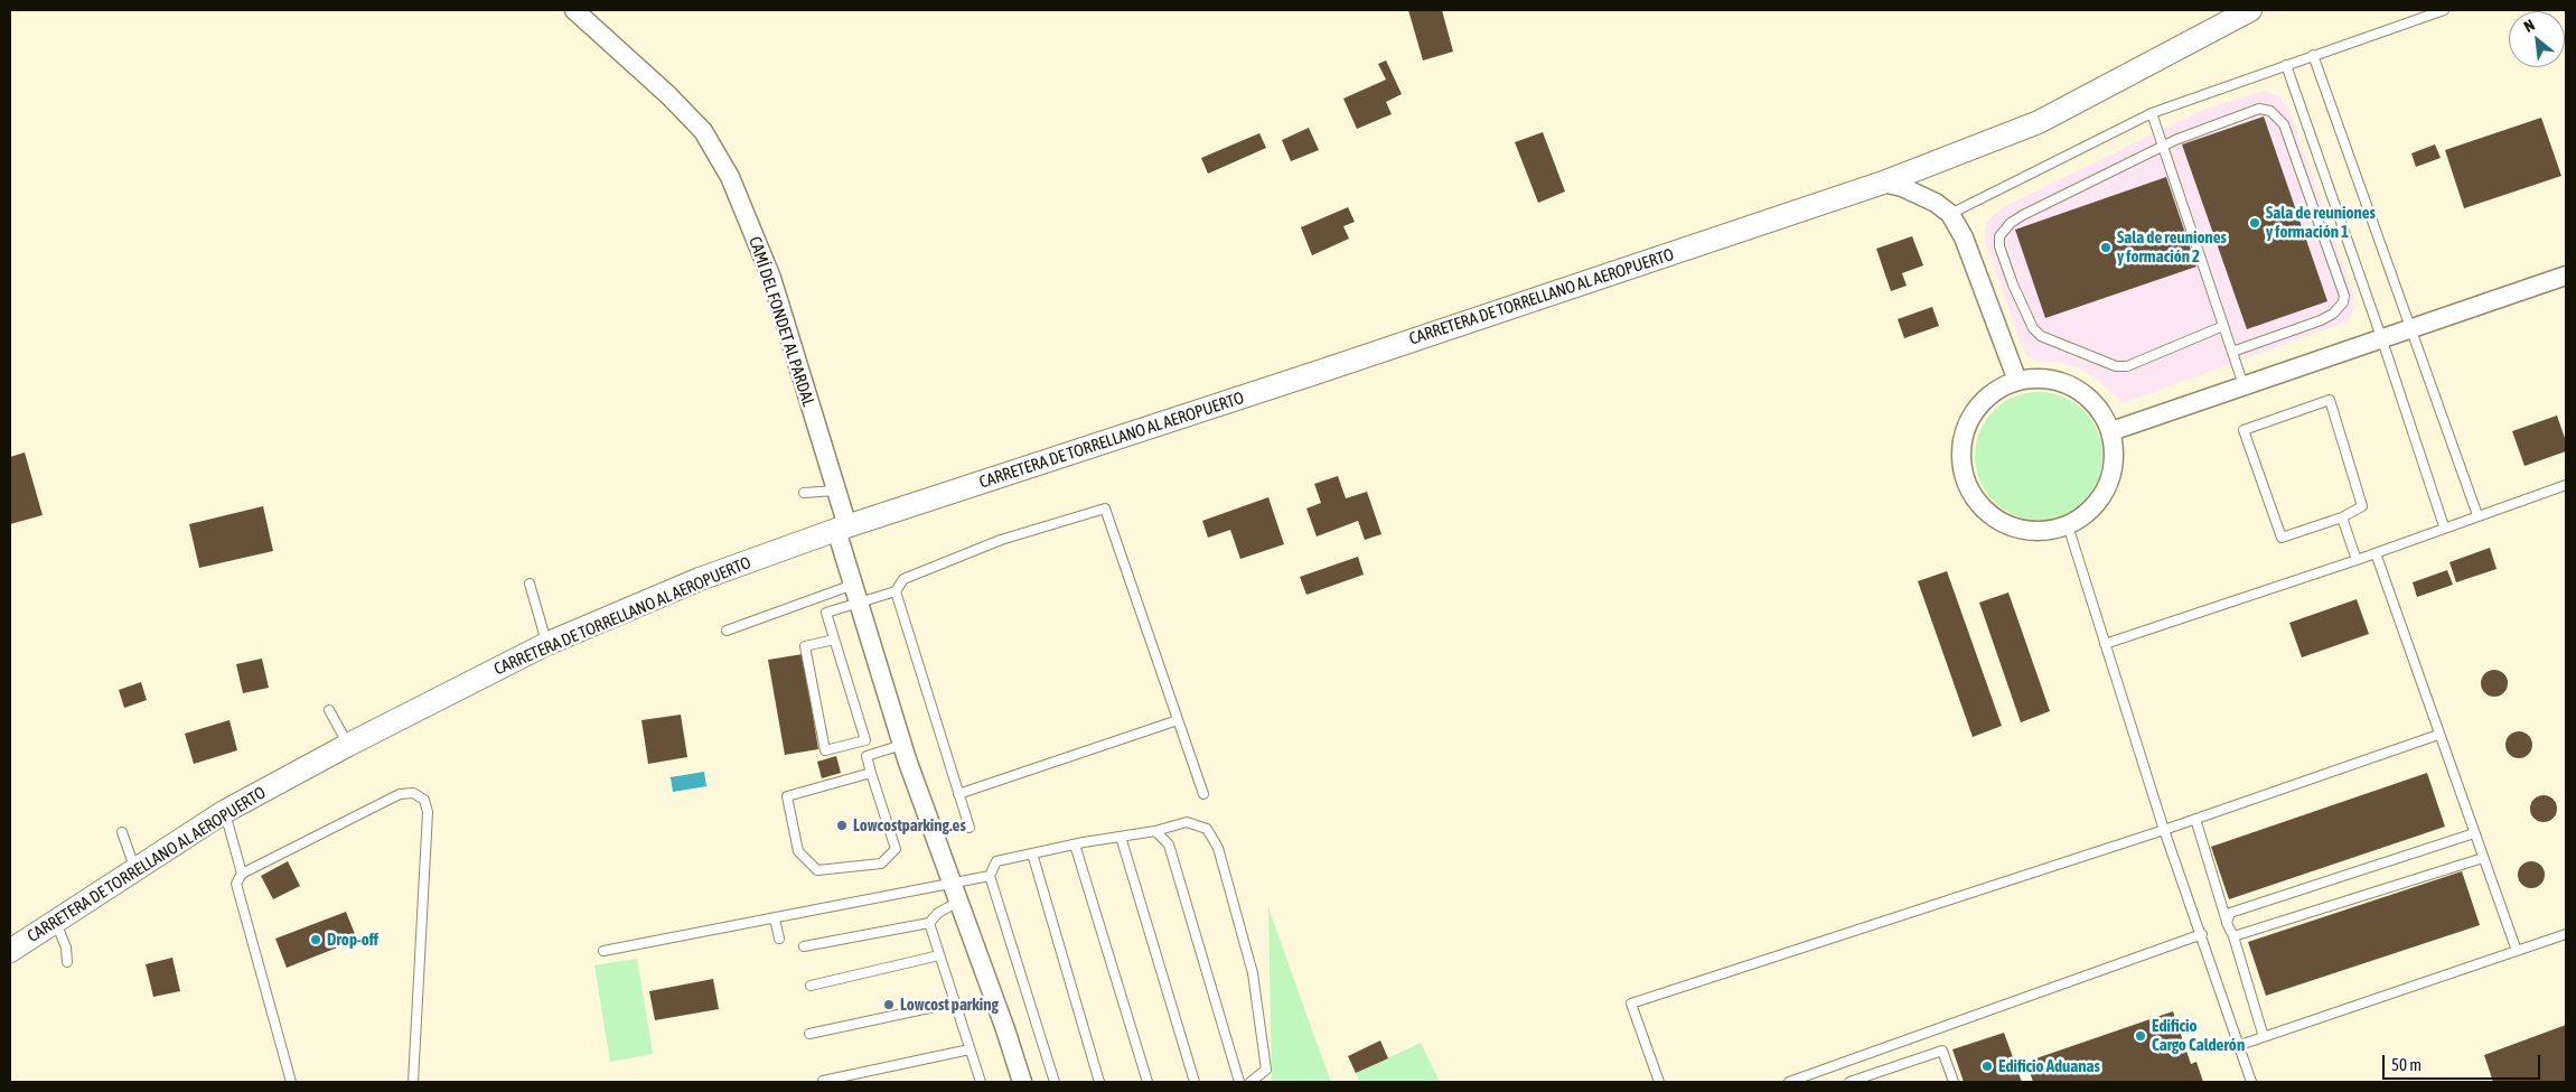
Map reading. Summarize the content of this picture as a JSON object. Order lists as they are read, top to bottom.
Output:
{
  "streets": {
    "street": ["CARRETERA DE TORRELLANO AL AEROPUERTO", "CAMÍ DEL FONDET AL PARDAL"]
  },
  "crossings": [
    ["CARRETERA DE TORRELLANO AL AEROPUERTO", "CAMÍ DEL FONDET AL PARDAL"]
  ],
  "places": [
    "Sala de reuniones y formación 1",
    "Sala de reuniones y formación 2",
    "Lowcostparking.es",
    "Drop-off",
    "Lowcost parking",
    "Edificio Cargo Calderón",
    "Edificio Aduanas"
  ],
  "scale_bar": "50 m",
  "north": "top left"
}
